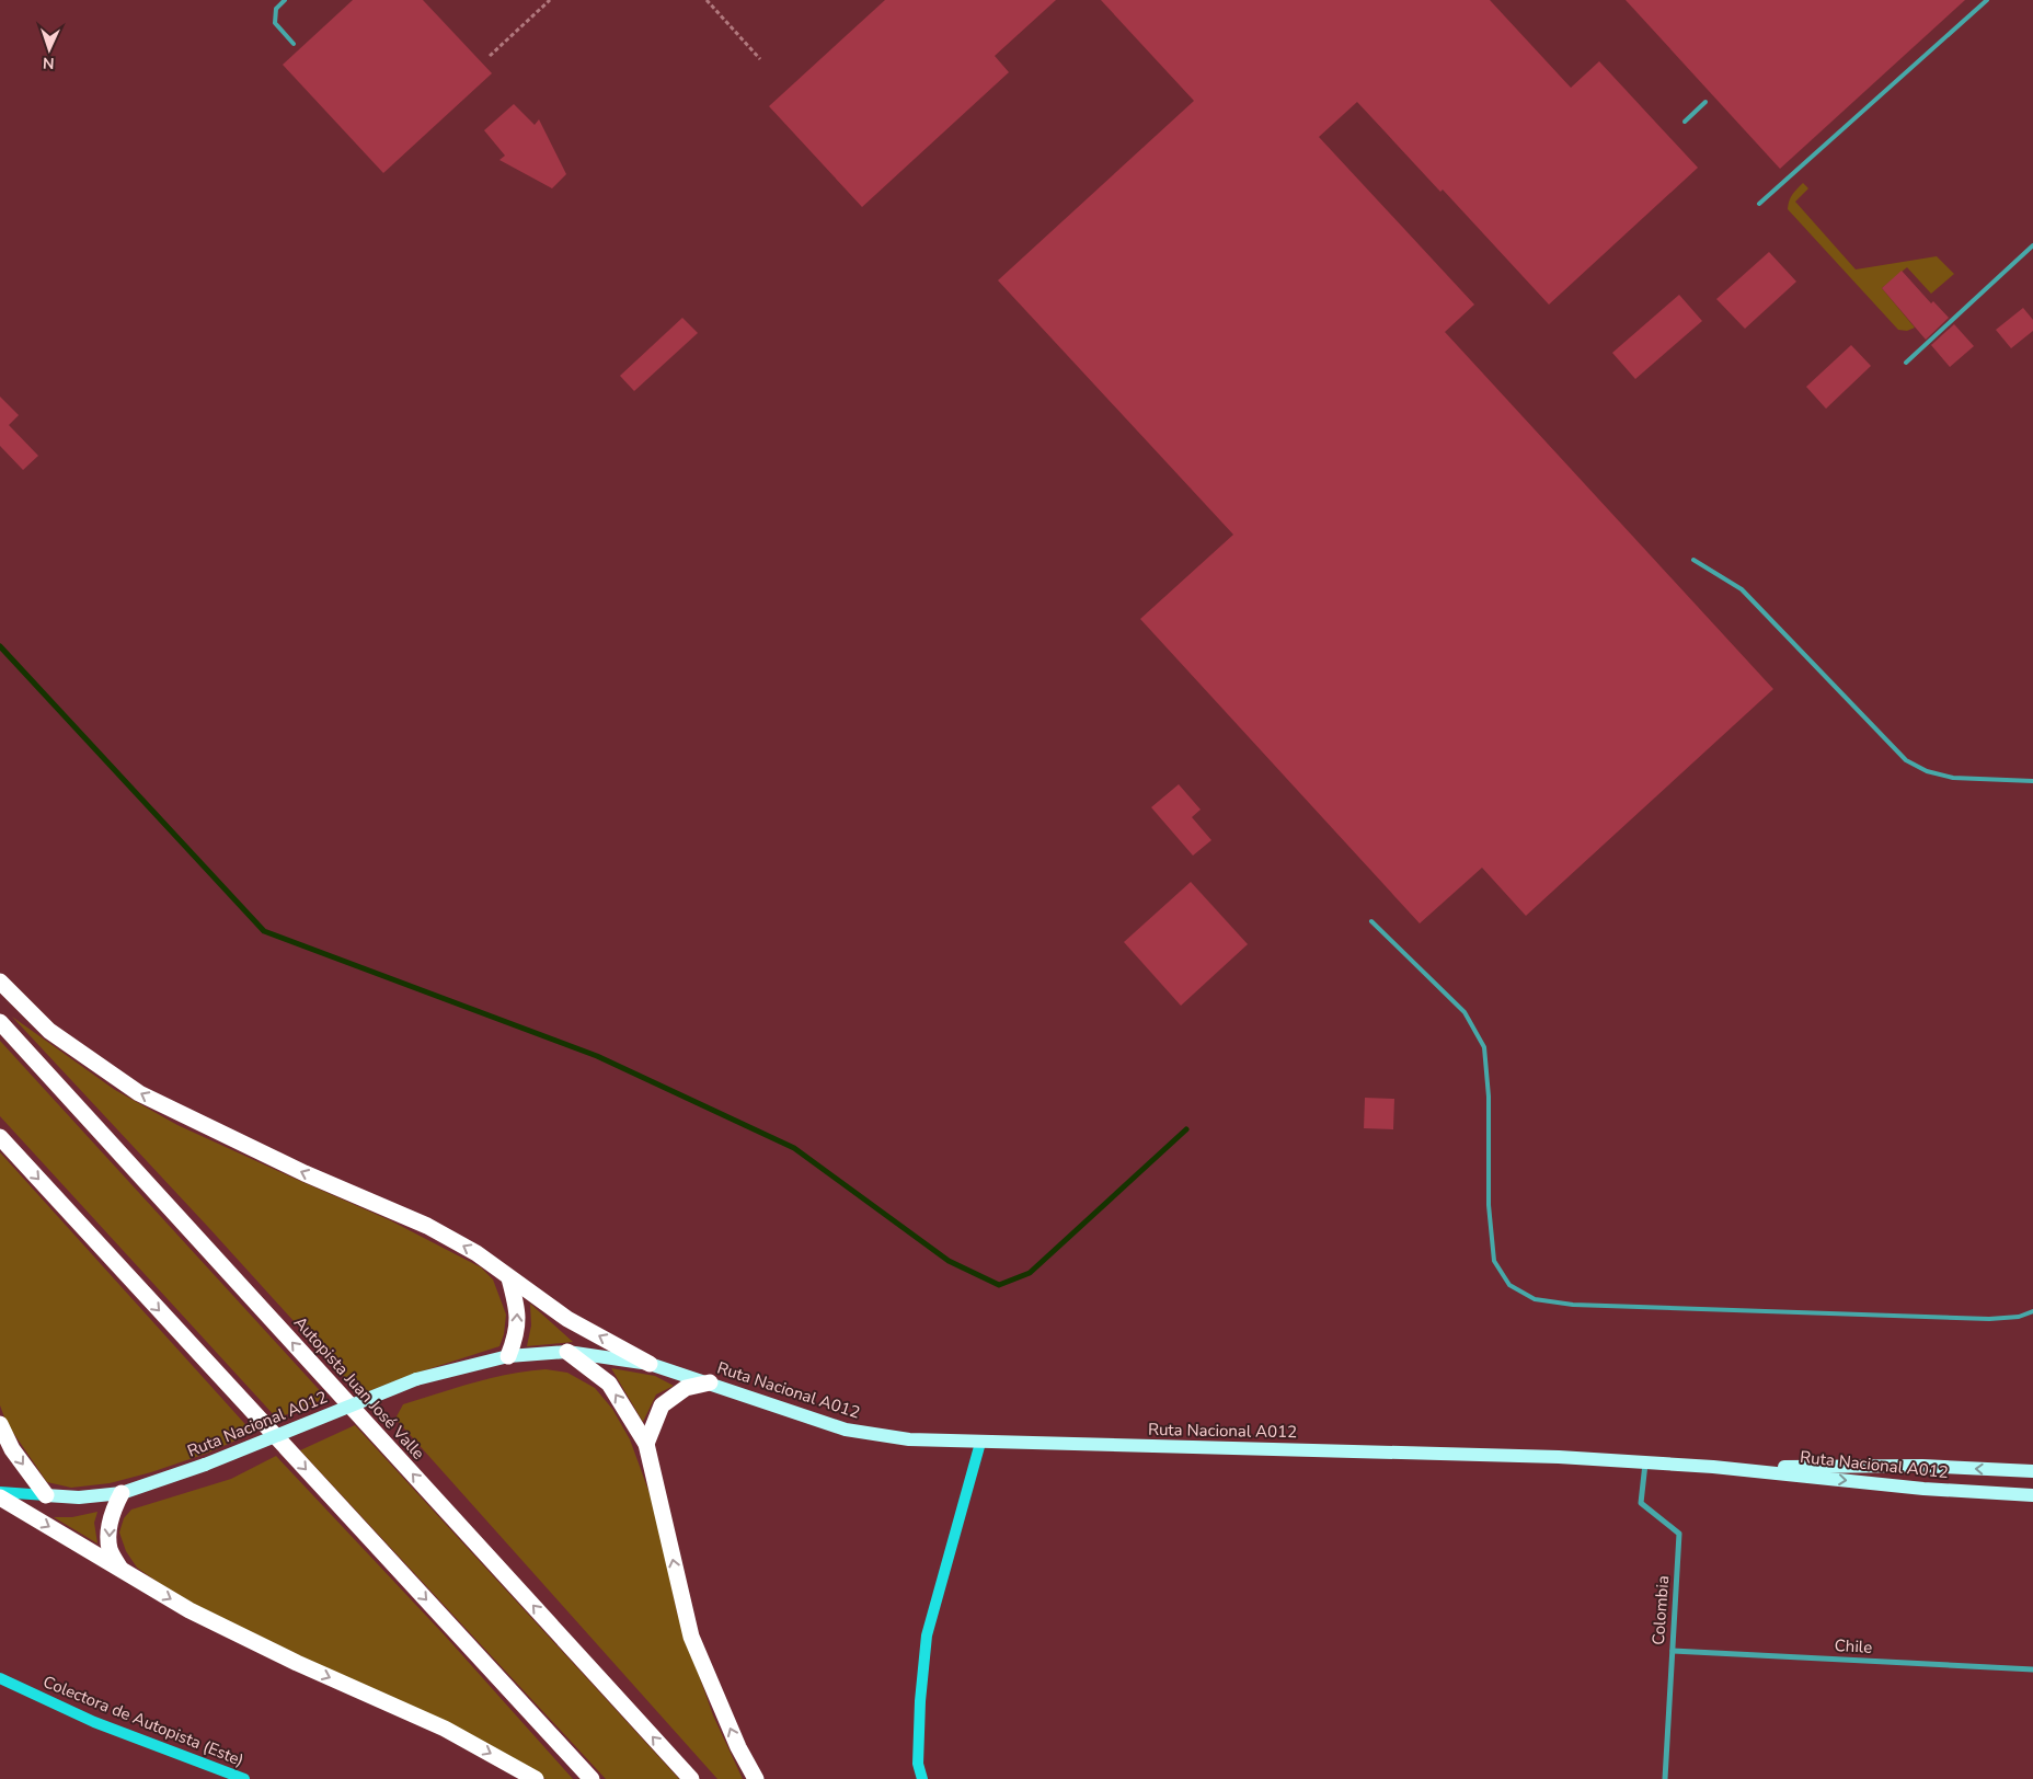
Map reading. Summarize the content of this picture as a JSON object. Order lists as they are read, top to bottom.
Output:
{
  "streets": {
    "highway": ["Autopista Juan José Valle"],
    "main road": ["Ruta Nacional A012", "Colectora de Autopista (Este)"],
    "street": ["Colombia", "Chile"]
  },
  "crossings": [
    ["Ruta Nacional A012", "Colombia"],
    ["Colombia", "Chile"]
  ],
  "north": "bottom"
}
